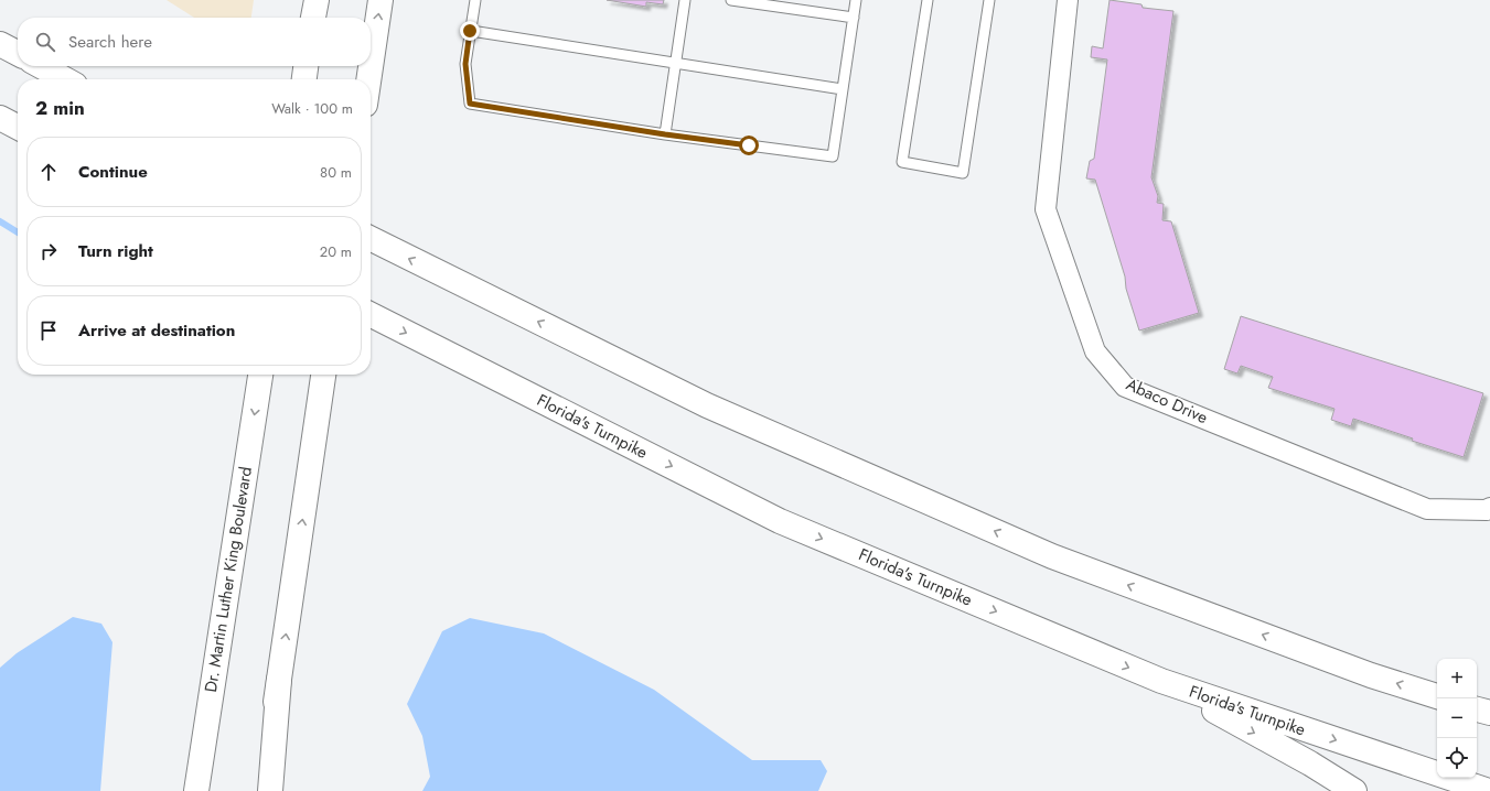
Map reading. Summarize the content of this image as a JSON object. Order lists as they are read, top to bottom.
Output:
{
  "streets": {
    "main road": ["Florida's Turnpike", "Dr. Martin Luther King Boulevard"],
    "street": ["Abaco Drive"]
  },
  "page": {
    "search": "Search here",
    "heading": ["2 min", "Walk · 100 m"],
    "list": [
      ["Continue", "80 m"],
      ["Turn right", "20 m"],
      "Arrive at destination"
    ],
    "map_buttons": ["+", "−"]
  }
}
